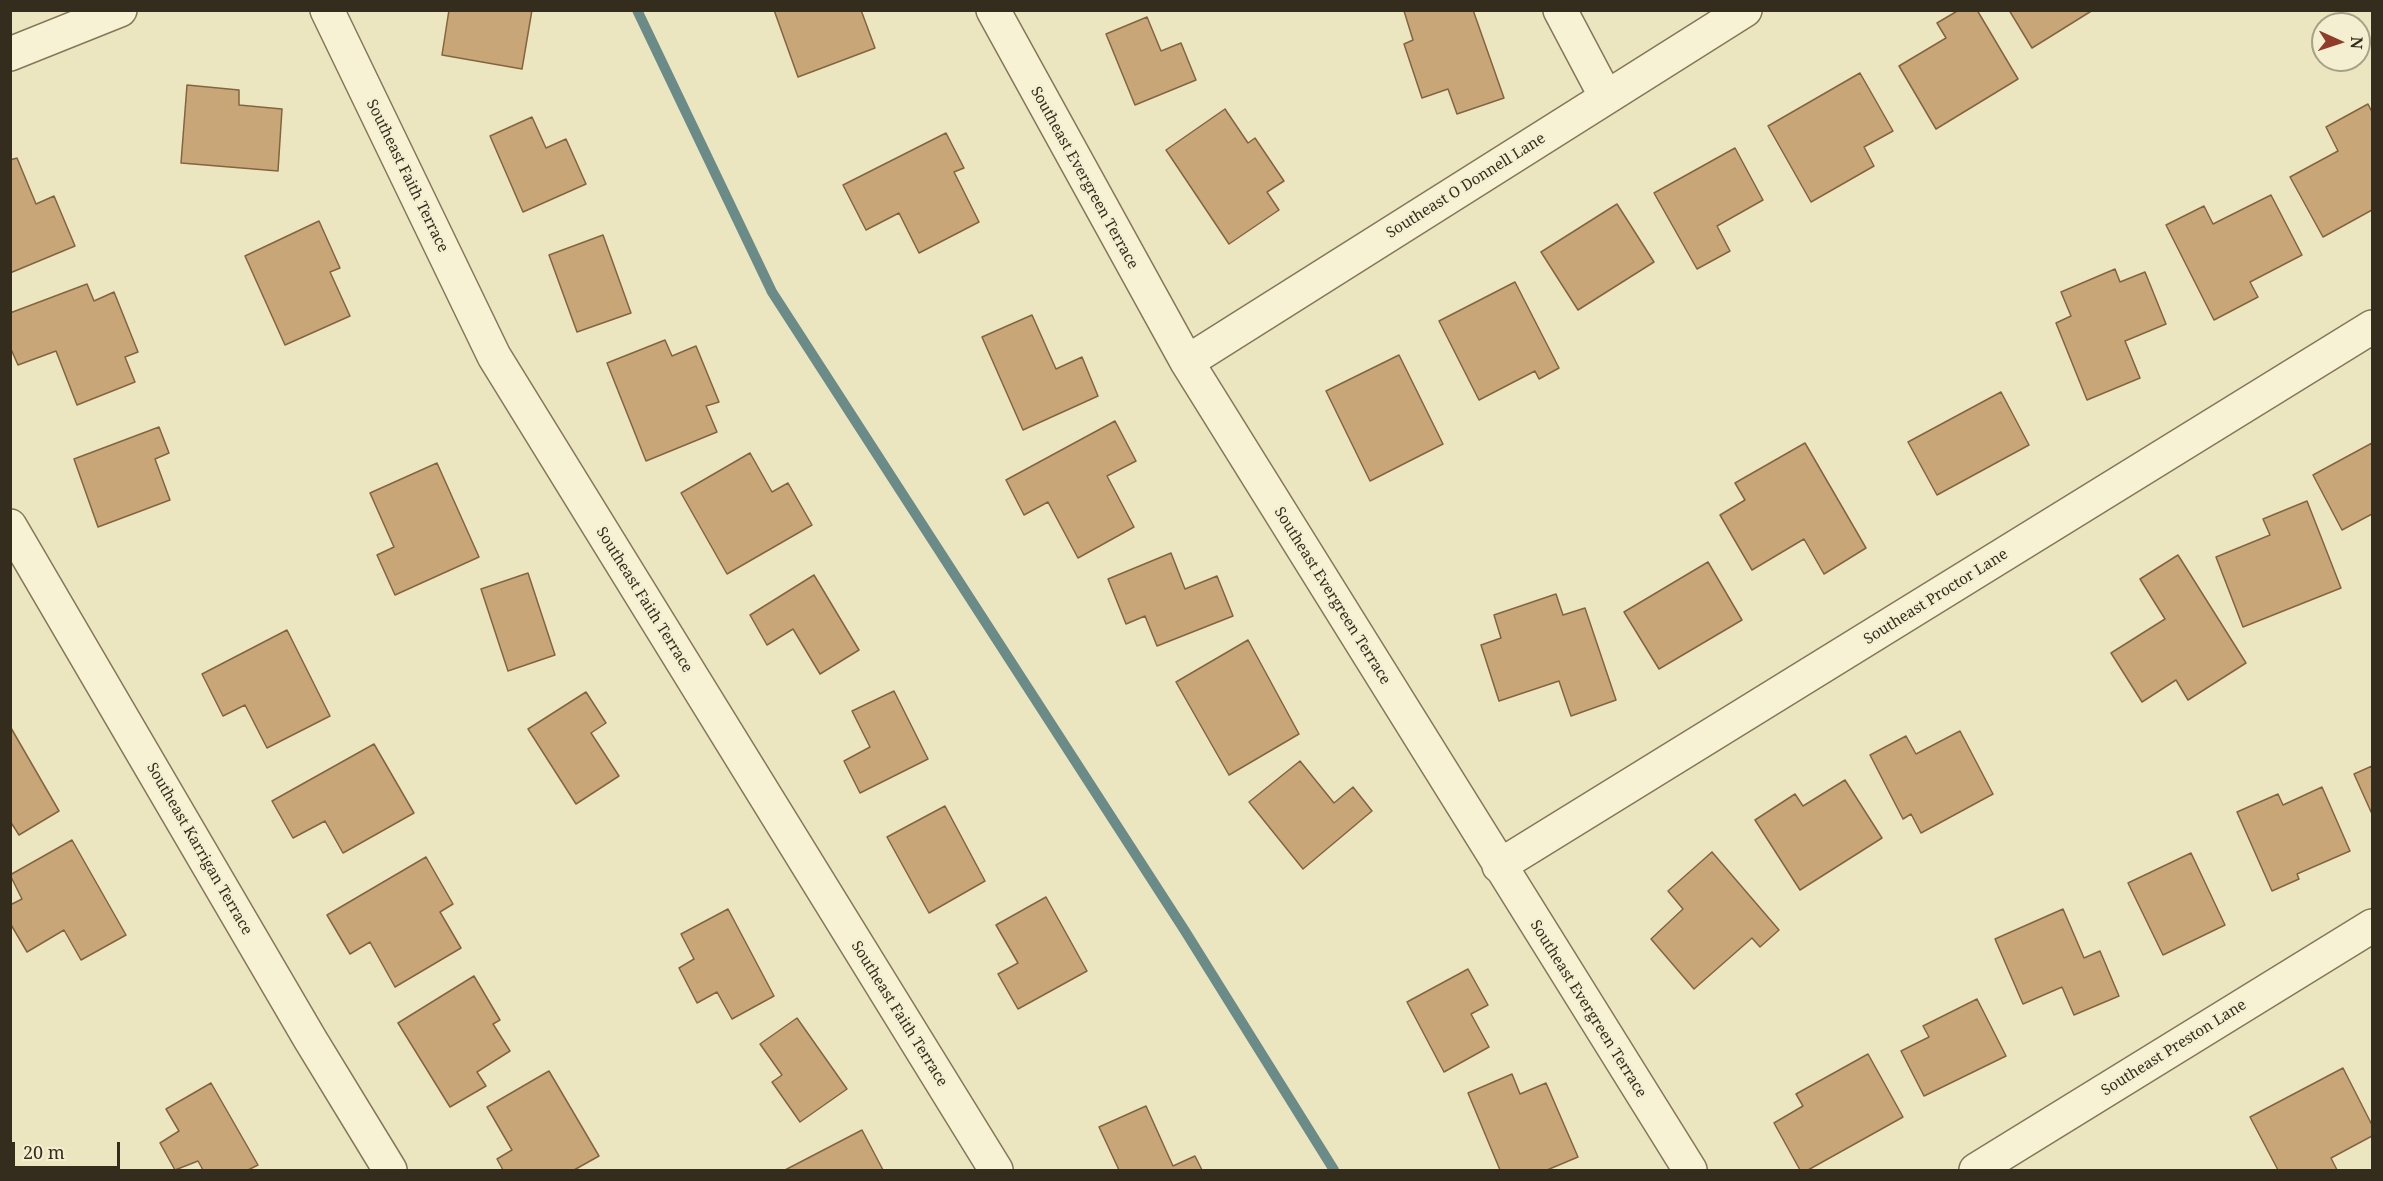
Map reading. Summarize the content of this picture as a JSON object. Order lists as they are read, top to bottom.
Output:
{
  "streets": {
    "street": [
      "Southeast Faith Terrace",
      "Southeast Evergreen Terrace",
      "Southeast O Donnell Lane",
      "Southeast Proctor Lane",
      "Southeast Karrigan Terrace",
      "Southeast Preston Lane"
    ]
  },
  "crossings": [
    ["Southeast Evergreen Terrace", "Southeast O Donnell Lane"],
    ["Southeast Evergreen Terrace", "Southeast Proctor Lane"]
  ],
  "scale_bar": "20 m",
  "north": "right"
}
